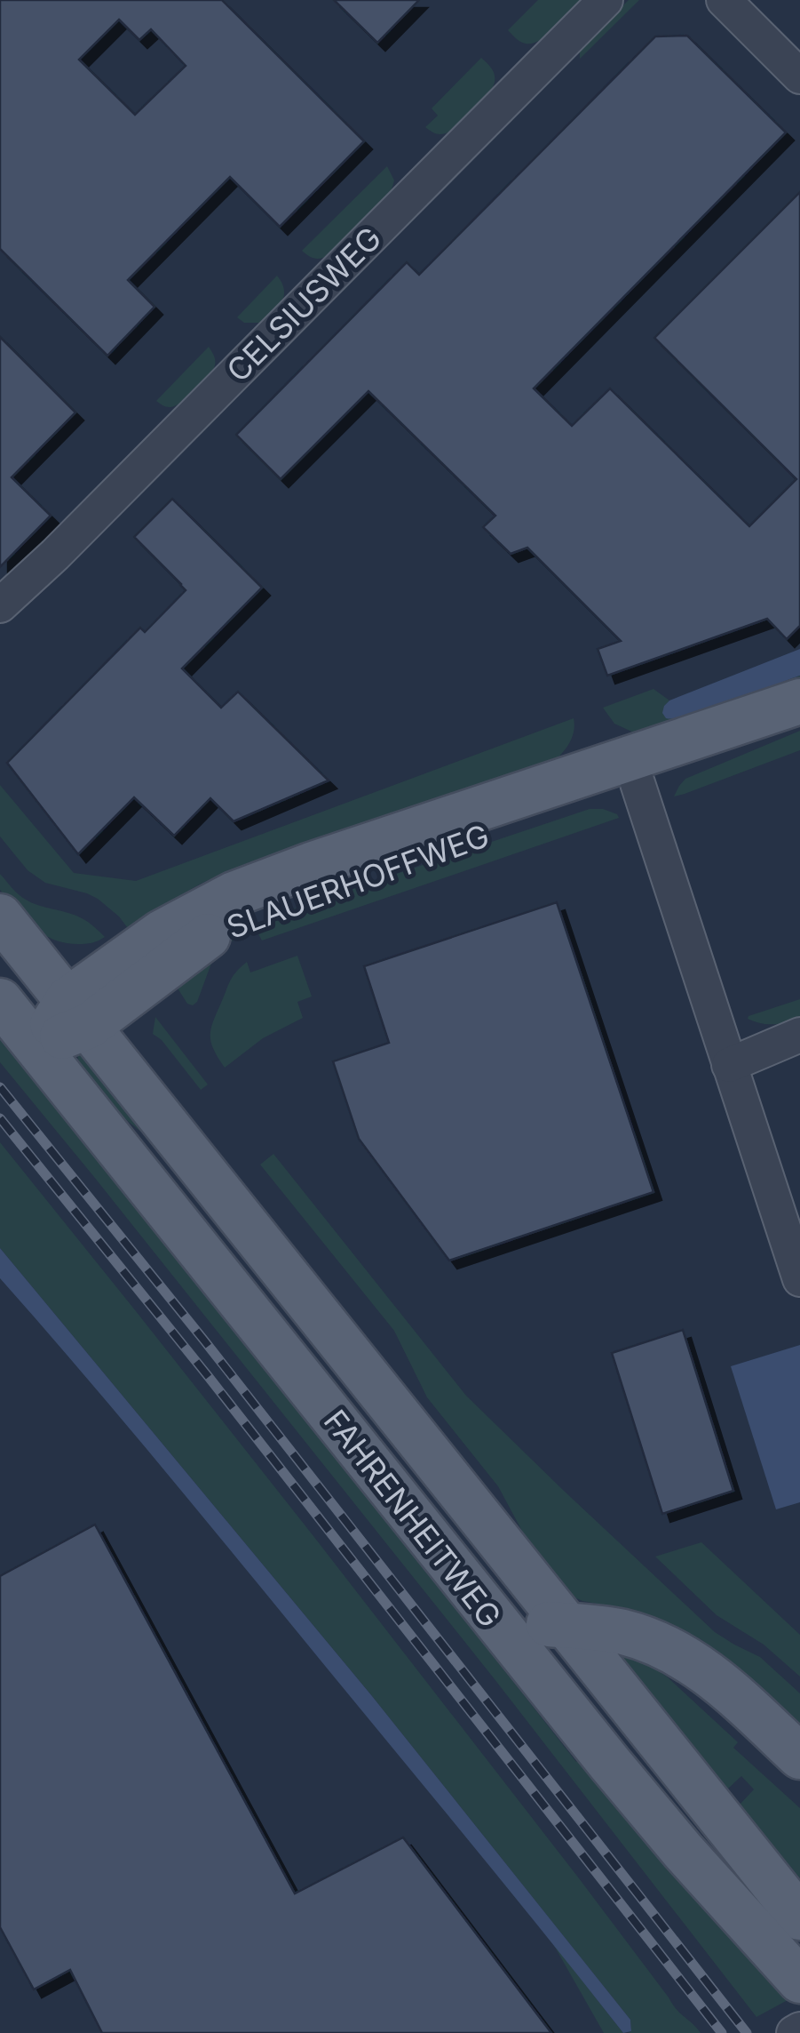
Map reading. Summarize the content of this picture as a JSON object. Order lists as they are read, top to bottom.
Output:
{
  "streets": {
    "main road": ["SLAUERHOFFWEG", "FAHRENHEITWEG"],
    "street": ["CELSIUSWEG"]
  },
  "crossings": [
    ["SLAUERHOFFWEG", "FAHRENHEITWEG"]
  ]
}
